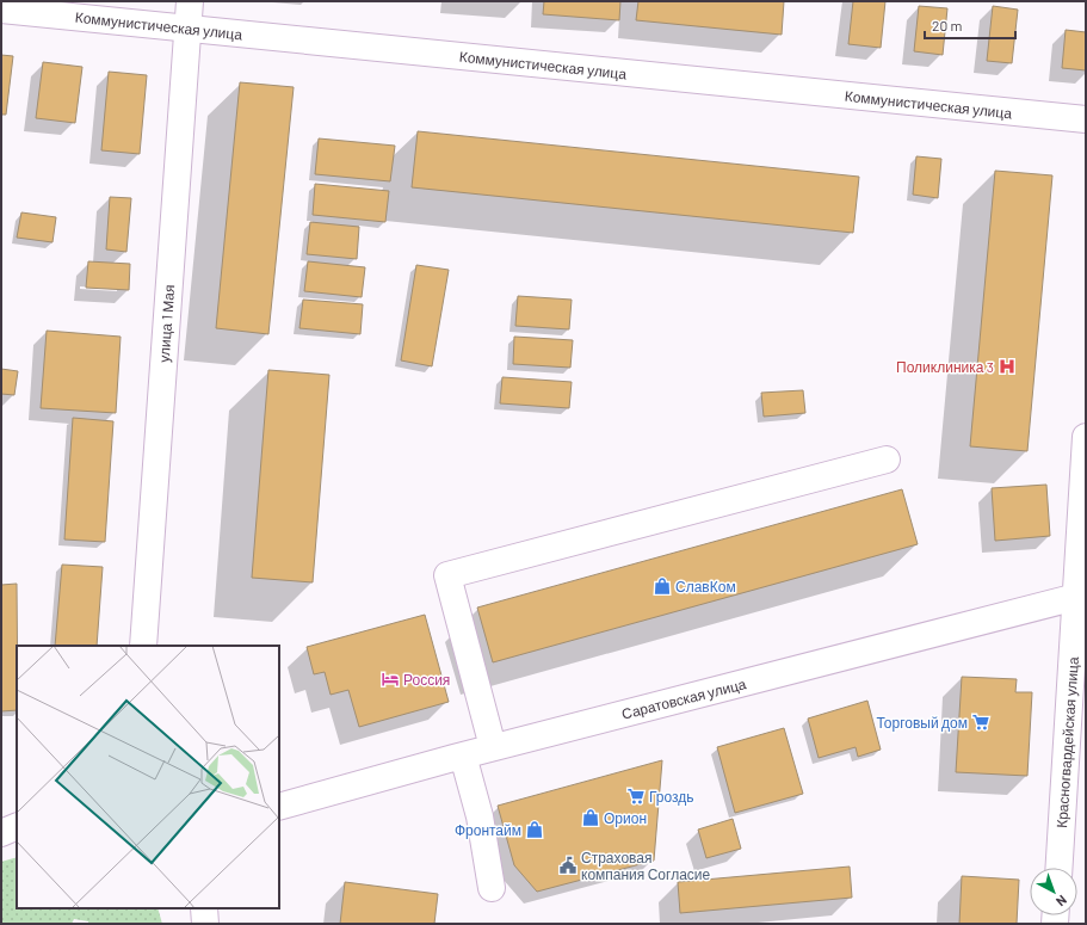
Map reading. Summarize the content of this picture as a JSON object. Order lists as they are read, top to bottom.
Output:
{
  "streets": {
    "street": [
      "Коммунистическая улица",
      "улица 1 Мая",
      "Саратовская улица",
      "Красногвардейская улица"
    ]
  },
  "crossings": [
    ["Коммунистическая улица", "улица 1 Мая"],
    ["Саратовская улица", "Красногвардейская улица"]
  ],
  "places": {
    "hospital": ["Поликлиника 3"],
    "shop": ["СлавКом", "Орион", "Фронтайм"],
    "hotel": ["Россия"],
    "supermarket": ["Торговый дом", "Гроздь"],
    "public building": ["Страховая компания Согласие"]
  },
  "scale_bar": "20 m",
  "north": "bottom right"
}
